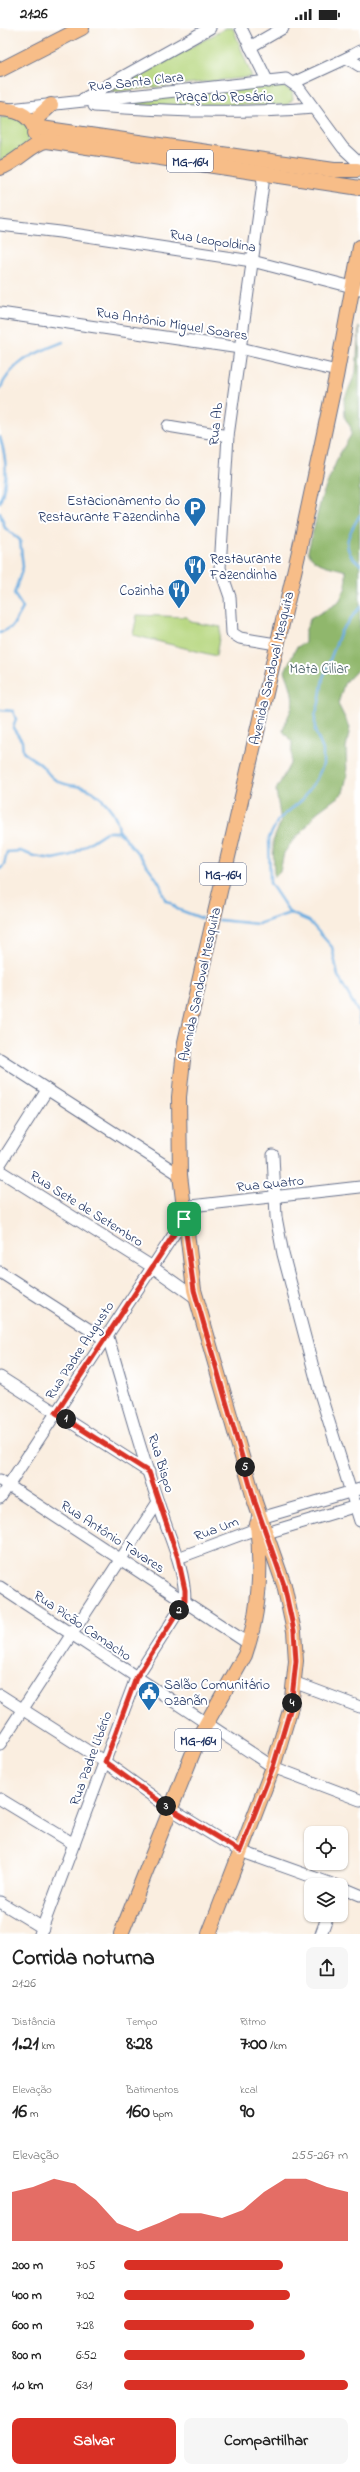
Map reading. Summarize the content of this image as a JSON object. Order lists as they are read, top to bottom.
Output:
{
  "streets": {
    "main road": ["MG-164", "Avenida Sandoval Mesquita"],
    "street": [
      "Rua Santa Clara",
      "Praça do Rosário",
      "Rua Leopoldina",
      "Rua Antônio Miguel Soares",
      "Rua Ab",
      "Rua Quatro",
      "Rua Sete de Setembro",
      "Rua Padre Augusto",
      "Rua Bispo",
      "Rua Um",
      "Rua Antônio Tavares",
      "Rua Picão Camacho",
      "Rua Padre Libério"
    ]
  },
  "crossings": [
    ["Rua Santa Clara", "Praça do Rosário"],
    ["MG-164", "Rua Ab"],
    ["MG-164", "Avenida Sandoval Mesquita"],
    ["MG-164", "Rua Um"],
    ["MG-164", "Rua Antônio Tavares"],
    ["MG-164", "Rua Picão Camacho"],
    ["Rua Leopoldina", "Rua Ab"],
    ["Rua Leopoldina", "Avenida Sandoval Mesquita"],
    ["Rua Antônio Miguel Soares", "Rua Ab"],
    ["Rua Antônio Miguel Soares", "Avenida Sandoval Mesquita"],
    ["Rua Ab", "Avenida Sandoval Mesquita"],
    ["Avenida Sandoval Mesquita", "Rua Quatro"],
    ["Avenida Sandoval Mesquita", "Rua Sete de Setembro"],
    ["Avenida Sandoval Mesquita", "Rua Padre Augusto"],
    ["Avenida Sandoval Mesquita", "Rua Um"],
    ["Avenida Sandoval Mesquita", "Rua Picão Camacho"],
    ["Rua Quatro", "Rua Padre Augusto"],
    ["Rua Sete de Setembro", "Rua Padre Augusto"],
    ["Rua Padre Augusto", "Rua Bispo"],
    ["Rua Padre Augusto", "Rua Antônio Tavares"],
    ["Rua Bispo", "Rua Um"],
    ["Rua Bispo", "Rua Antônio Tavares"],
    ["Rua Bispo", "Rua Padre Libério"],
    ["Rua Antônio Tavares", "Rua Padre Libério"],
    ["Rua Picão Camacho", "Rua Padre Libério"]
  ],
  "parks": ["Mata Ciliar"],
  "places": {
    "parking": ["Estacionamento do Restaurante Fazendinha"],
    "restaurant": ["Restaurante Fazendinha", "Cozinha"],
    "public building": ["Salão Comunitário Ozanãn"]
  },
  "page": {
    "status": "21:26",
    "pins": [
      "1",
      "5",
      "2",
      "4",
      "3"
    ],
    "heading": ["Corrida noturna", "21:26"],
    "stats": [
      ["Distância", "1.21 km"],
      ["Tempo", "8:28"],
      ["Ritmo", "7:00 /km"],
      ["Elevação", "16 m"],
      ["Batimentos", "160 bpm"],
      ["kcal", "90"]
    ],
    "chart": ["Elevação", "255–267 m"],
    "list": [
      {
        "name": "200 m",
        "note": "7:05"
      },
      {
        "name": "400 m",
        "note": "7:02"
      },
      {
        "name": "600 m",
        "note": "7:28"
      },
      {
        "name": "800 m",
        "note": "6:52"
      },
      {
        "name": "1.0 km",
        "note": "6:31"
      }
    ],
    "buttons": ["Salvar", "Compartilhar"]
  }
}
